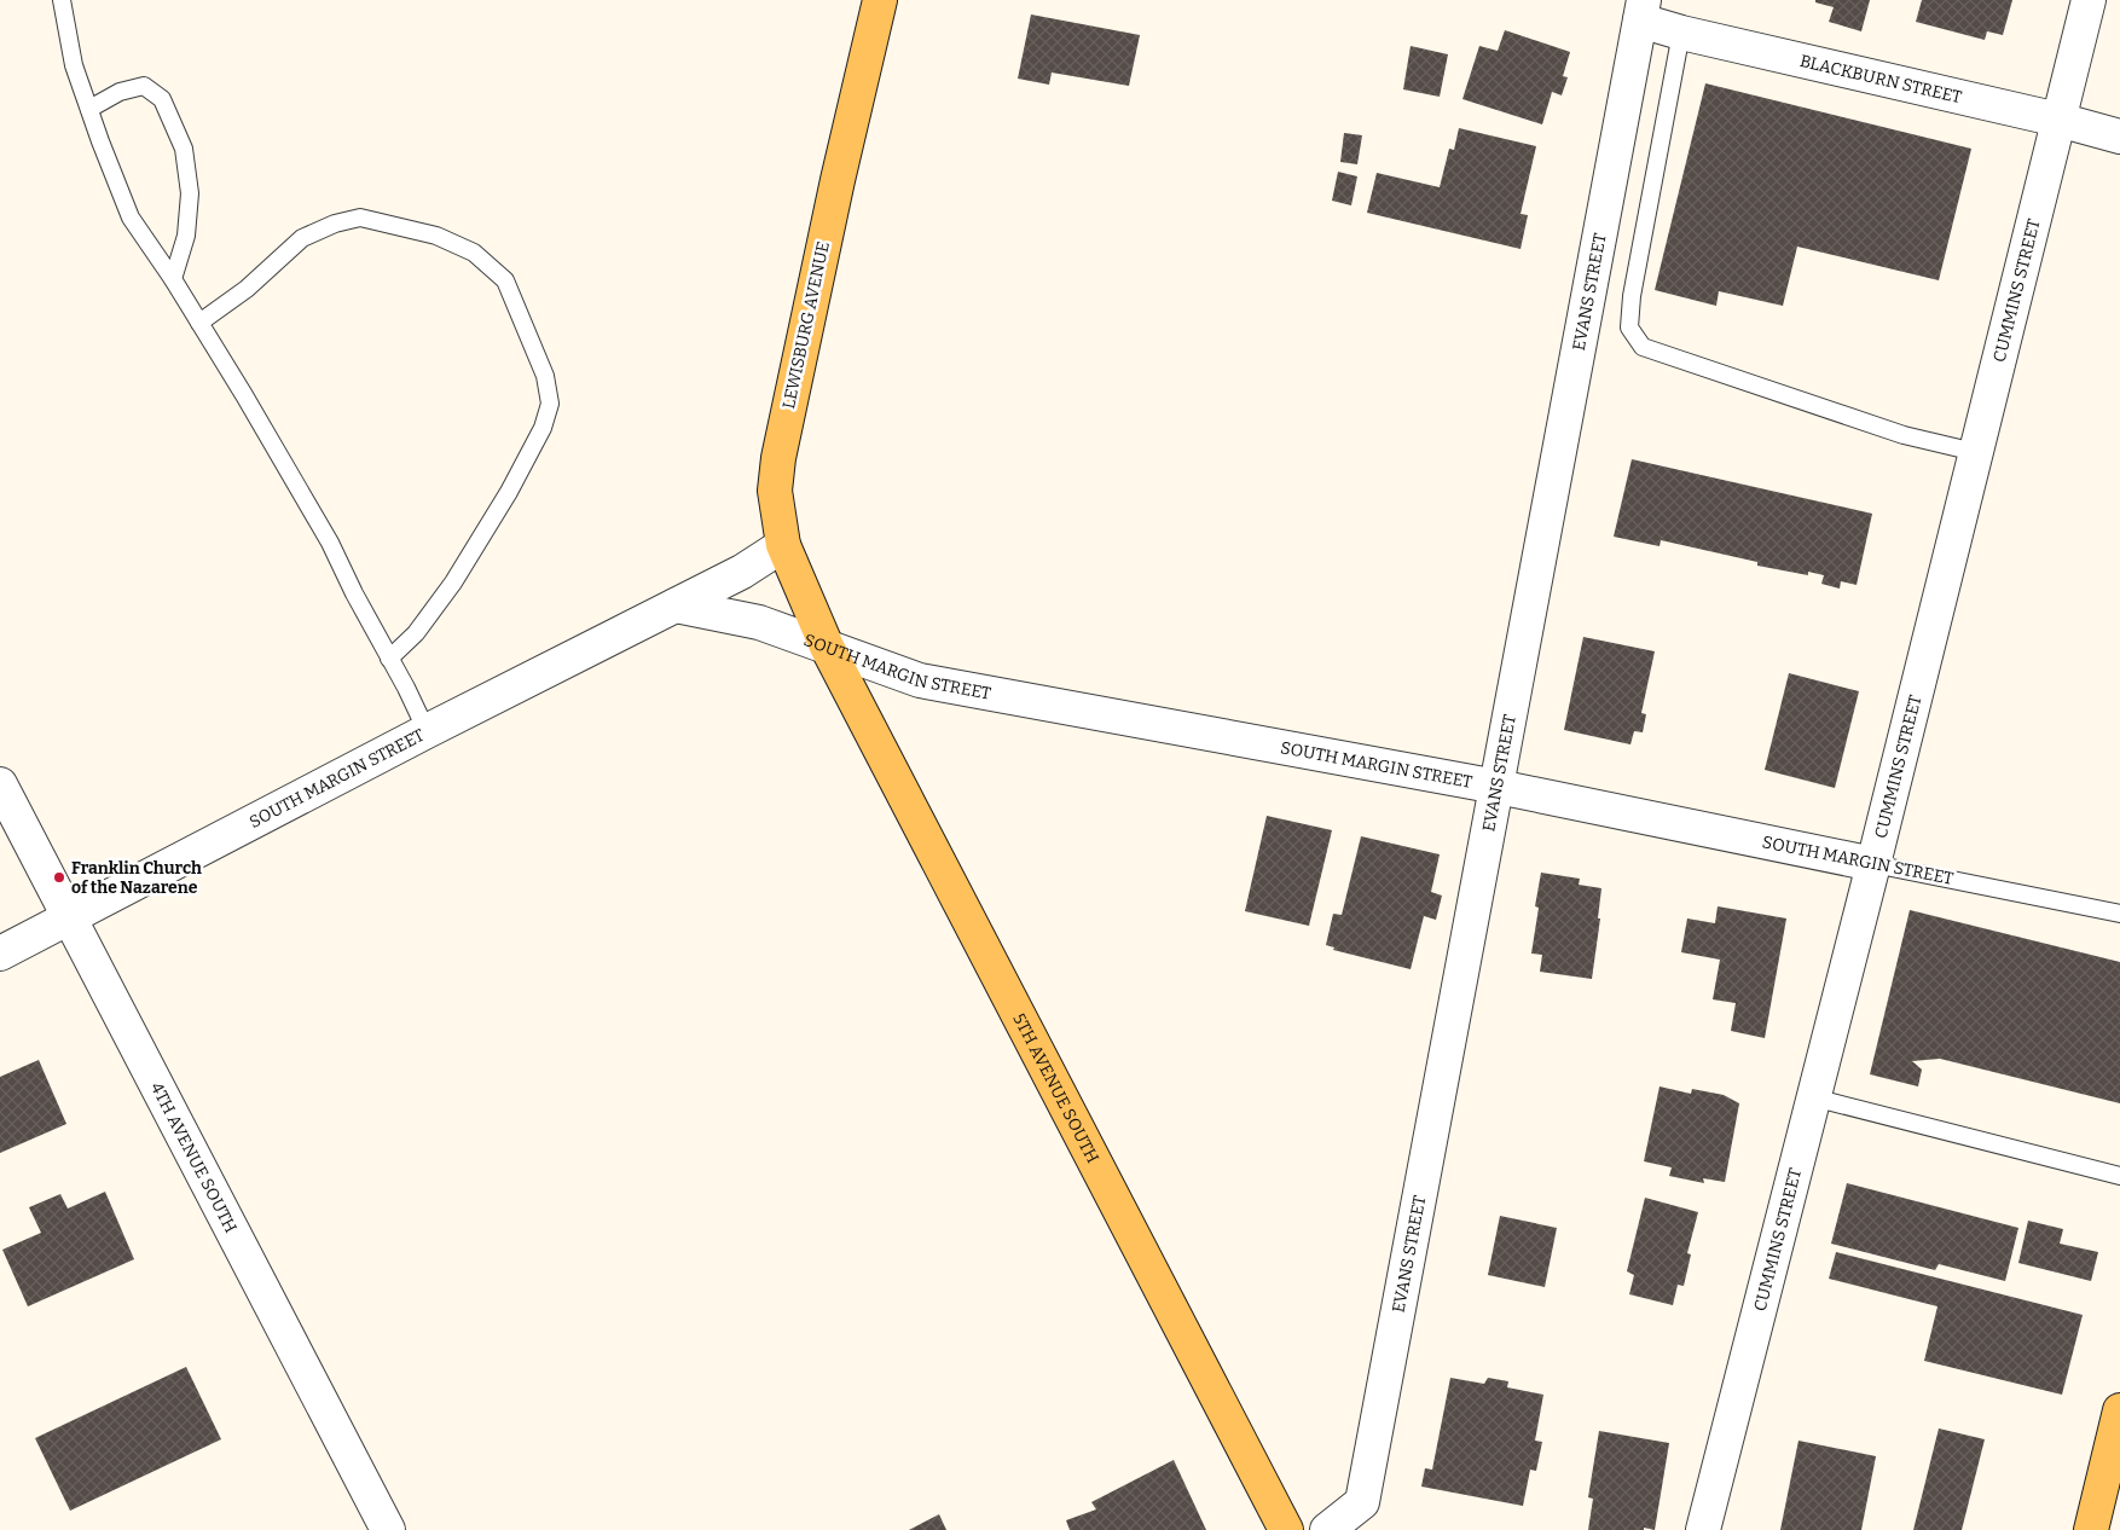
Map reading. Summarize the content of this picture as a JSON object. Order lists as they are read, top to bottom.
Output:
{
  "streets": {
    "main road": ["LEWISBURG AVENUE", "5TH AVENUE SOUTH"],
    "street": [
      "BLACKBURN STREET",
      "CUMMINS STREET",
      "EVANS STREET",
      "SOUTH MARGIN STREET",
      "4TH AVENUE SOUTH"
    ]
  },
  "crossings": [
    ["BLACKBURN STREET", "CUMMINS STREET"],
    ["BLACKBURN STREET", "EVANS STREET"],
    ["CUMMINS STREET", "SOUTH MARGIN STREET"],
    ["EVANS STREET", "SOUTH MARGIN STREET"],
    ["LEWISBURG AVENUE", "SOUTH MARGIN STREET"],
    ["LEWISBURG AVENUE", "5TH AVENUE SOUTH"],
    ["SOUTH MARGIN STREET", "5TH AVENUE SOUTH"],
    ["SOUTH MARGIN STREET", "4TH AVENUE SOUTH"]
  ],
  "places": ["Franklin Church of the Nazarene"]
}
